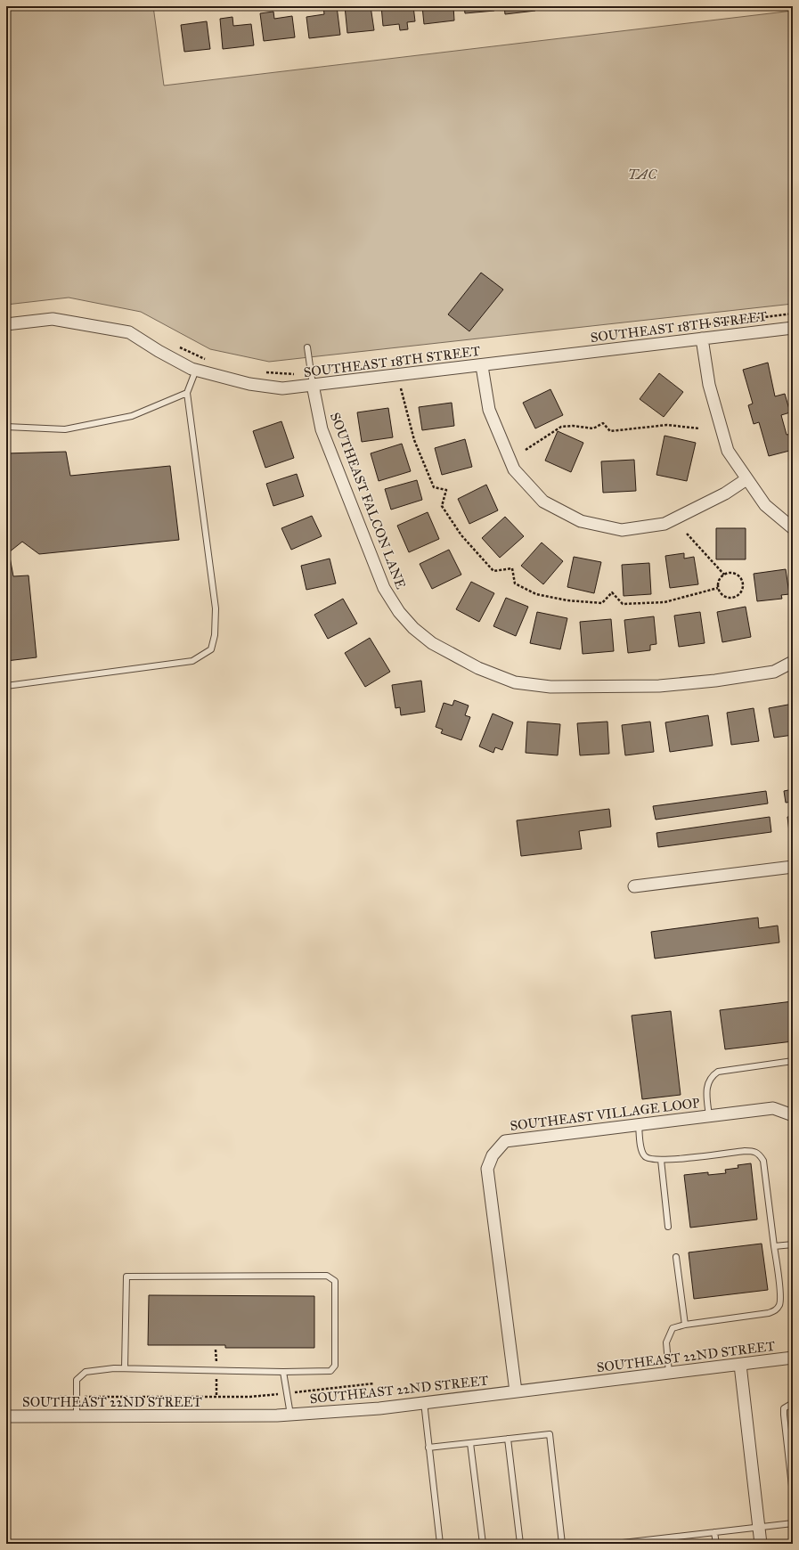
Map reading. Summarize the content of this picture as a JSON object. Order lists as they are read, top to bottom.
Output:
{
  "streets": {
    "street": [
      "SOUTHEAST 18TH STREET",
      "SOUTHEAST FALCON LANE",
      "SOUTHEAST VILLAGE LOOP",
      "SOUTHEAST 22ND STREET"
    ]
  },
  "crossings": [
    ["SOUTHEAST 18TH STREET", "SOUTHEAST FALCON LANE"],
    ["SOUTHEAST VILLAGE LOOP", "SOUTHEAST 22ND STREET"]
  ],
  "parks": ["TAC"]
}
